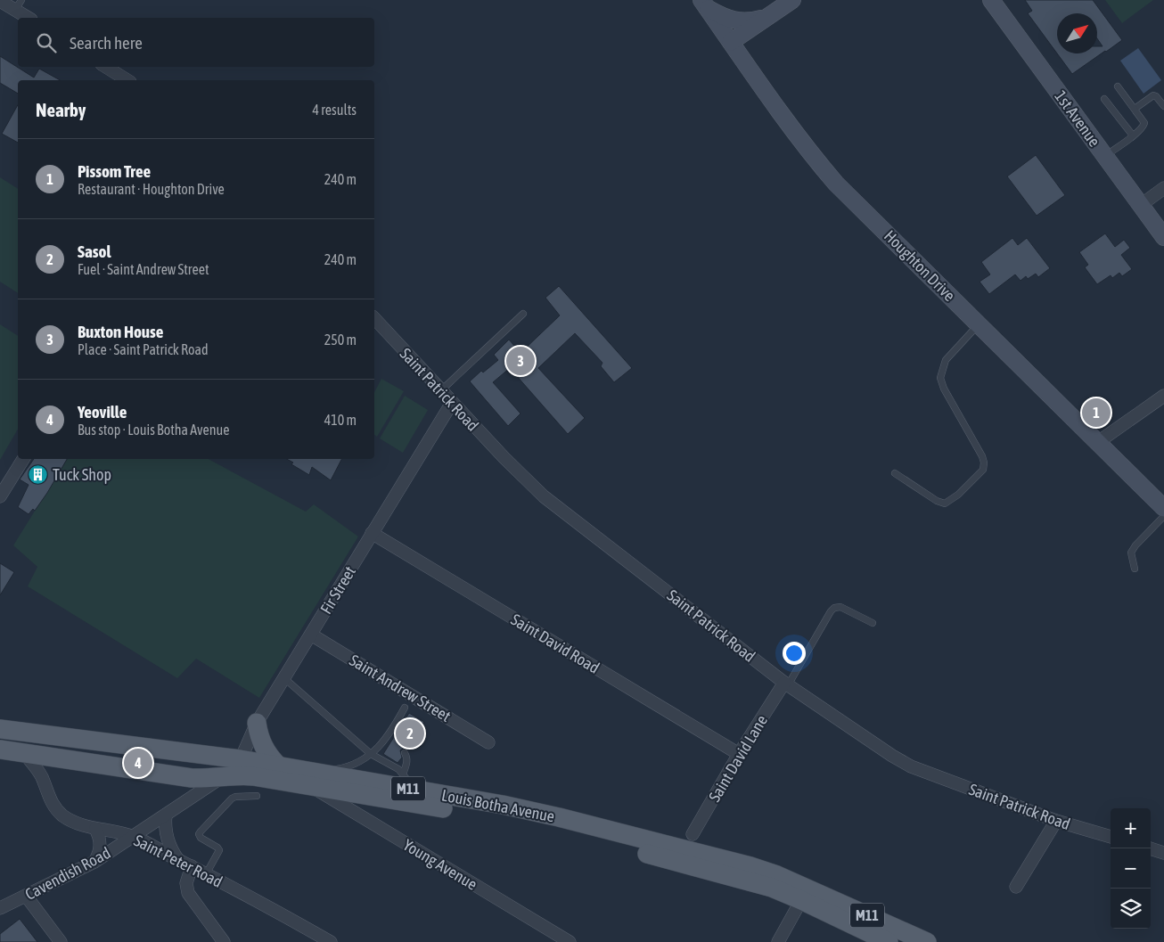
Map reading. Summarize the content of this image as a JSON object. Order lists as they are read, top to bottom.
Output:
{
  "streets": {
    "main road": ["M11", "Louis Botha Avenue"],
    "street": [
      "1st Avenue",
      "Houghton Drive",
      "Saint Patrick Road",
      "Fir Street",
      "Saint David Road",
      "Saint Andrew Street",
      "Saint David Lane",
      "Saint Peter Road",
      "Young Avenue",
      "Cavendish Road"
    ]
  },
  "crossings": [
    ["Saint Patrick Road", "Fir Street"],
    ["Saint Patrick Road", "Saint David Lane"],
    ["Fir Street", "Saint David Road"],
    ["Fir Street", "Saint Andrew Street"],
    ["Fir Street", "Louis Botha Avenue"],
    ["Fir Street", "Cavendish Road"],
    ["Saint David Road", "Saint David Lane"],
    ["Louis Botha Avenue", "Saint Peter Road"],
    ["Louis Botha Avenue", "Young Avenue"],
    ["Louis Botha Avenue", "Cavendish Road"],
    ["Saint Peter Road", "Cavendish Road"]
  ],
  "places": {
    "building": ["Tuck Shop"]
  },
  "north": "top right",
  "page": {
    "search": "Search here",
    "heading": ["Nearby", "4 results"],
    "list": [
      {
        "mark": "1",
        "name": "Pissom Tree",
        "note": "Restaurant · Houghton Drive",
        "value": "240 m"
      },
      {
        "mark": "2",
        "name": "Sasol",
        "note": "Fuel · Saint Andrew Street",
        "value": "240 m"
      },
      {
        "mark": "3",
        "name": "Buxton House",
        "note": "Place · Saint Patrick Road",
        "value": "250 m"
      },
      {
        "mark": "4",
        "name": "Yeoville",
        "note": "Bus stop · Louis Botha Avenue",
        "value": "410 m"
      }
    ],
    "pins": [
      "3",
      "1",
      "2",
      "4"
    ],
    "map_buttons": ["+", "−"]
  }
}
